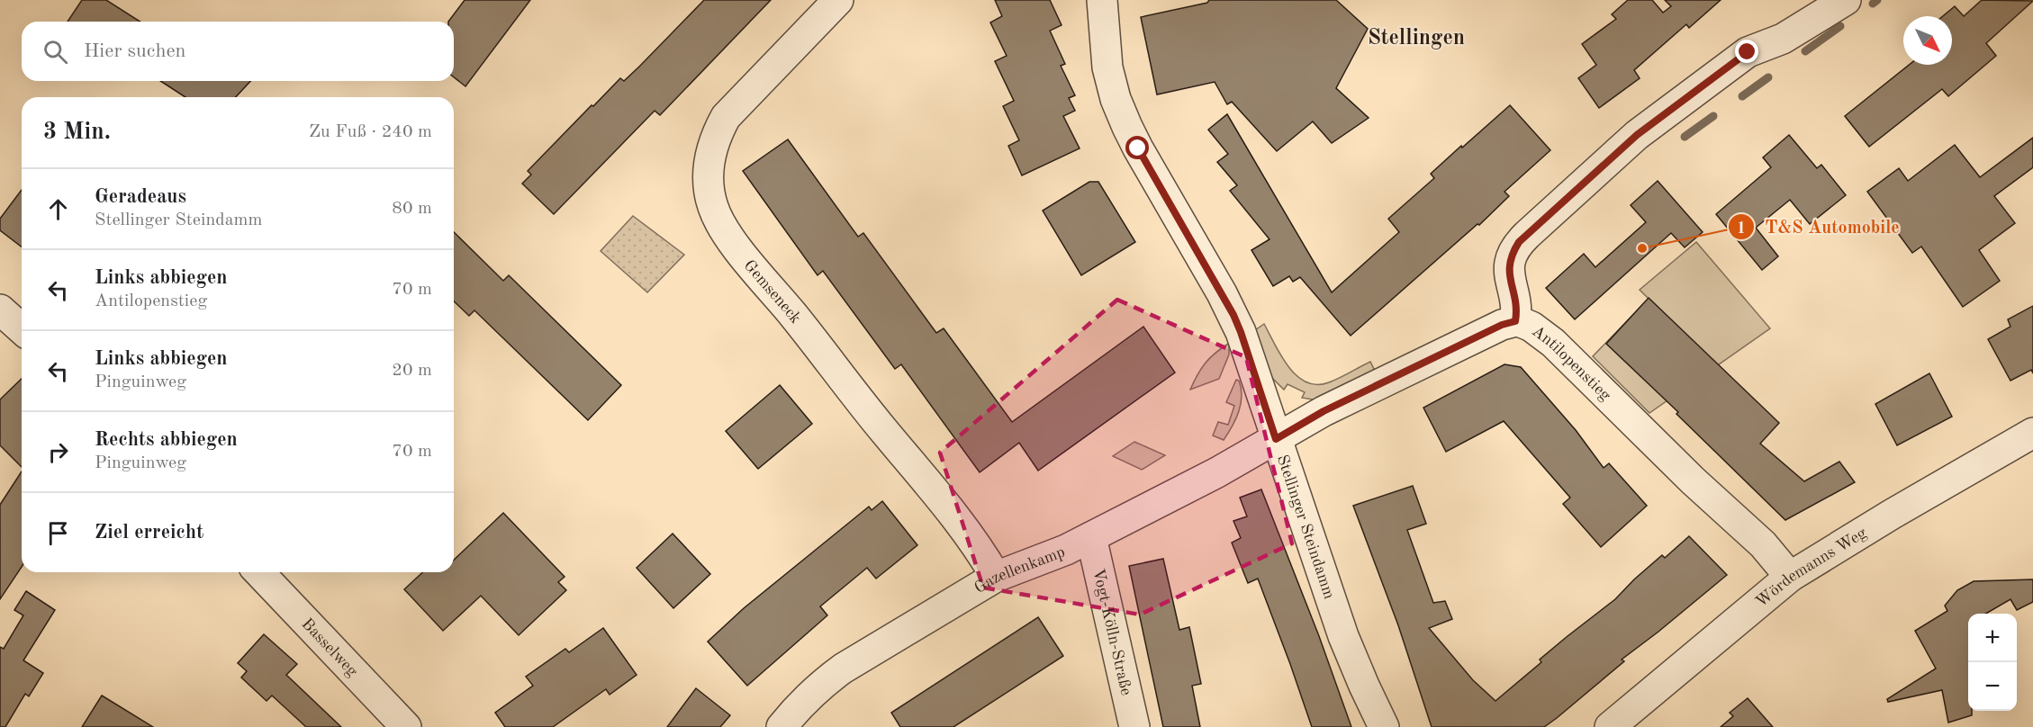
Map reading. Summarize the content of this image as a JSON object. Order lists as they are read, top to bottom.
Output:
{
  "streets": {
    "street": [
      "Gemseneck",
      "Antilopenstieg",
      "Stellinger Steindamm",
      "Wördemanns Weg",
      "Gazellenkamp",
      "Vogt-Kölln-Straße",
      "Basselweg"
    ]
  },
  "crossings": [
    ["Gemseneck", "Gazellenkamp"],
    ["Antilopenstieg", "Stellinger Steindamm"],
    ["Antilopenstieg", "Wördemanns Weg"],
    ["Antilopenstieg", "Gazellenkamp"],
    ["Stellinger Steindamm", "Gazellenkamp"],
    ["Gazellenkamp", "Vogt-Kölln-Straße"]
  ],
  "districts": ["Stellingen"],
  "places": ["T&S Automobile"],
  "north": "bottom right",
  "page": {
    "search": "Hier suchen",
    "heading": ["3 Min.", "Zu Fuß · 240 m"],
    "list": [
      ["Geradeaus", "Stellinger Steindamm", "80 m"],
      ["Links abbiegen", "Antilopenstieg", "70 m"],
      ["Links abbiegen", "Pinguinweg", "20 m"],
      ["Rechts abbiegen", "Pinguinweg", "70 m"],
      "Ziel erreicht"
    ],
    "map_buttons": ["+", "−"]
  }
}
